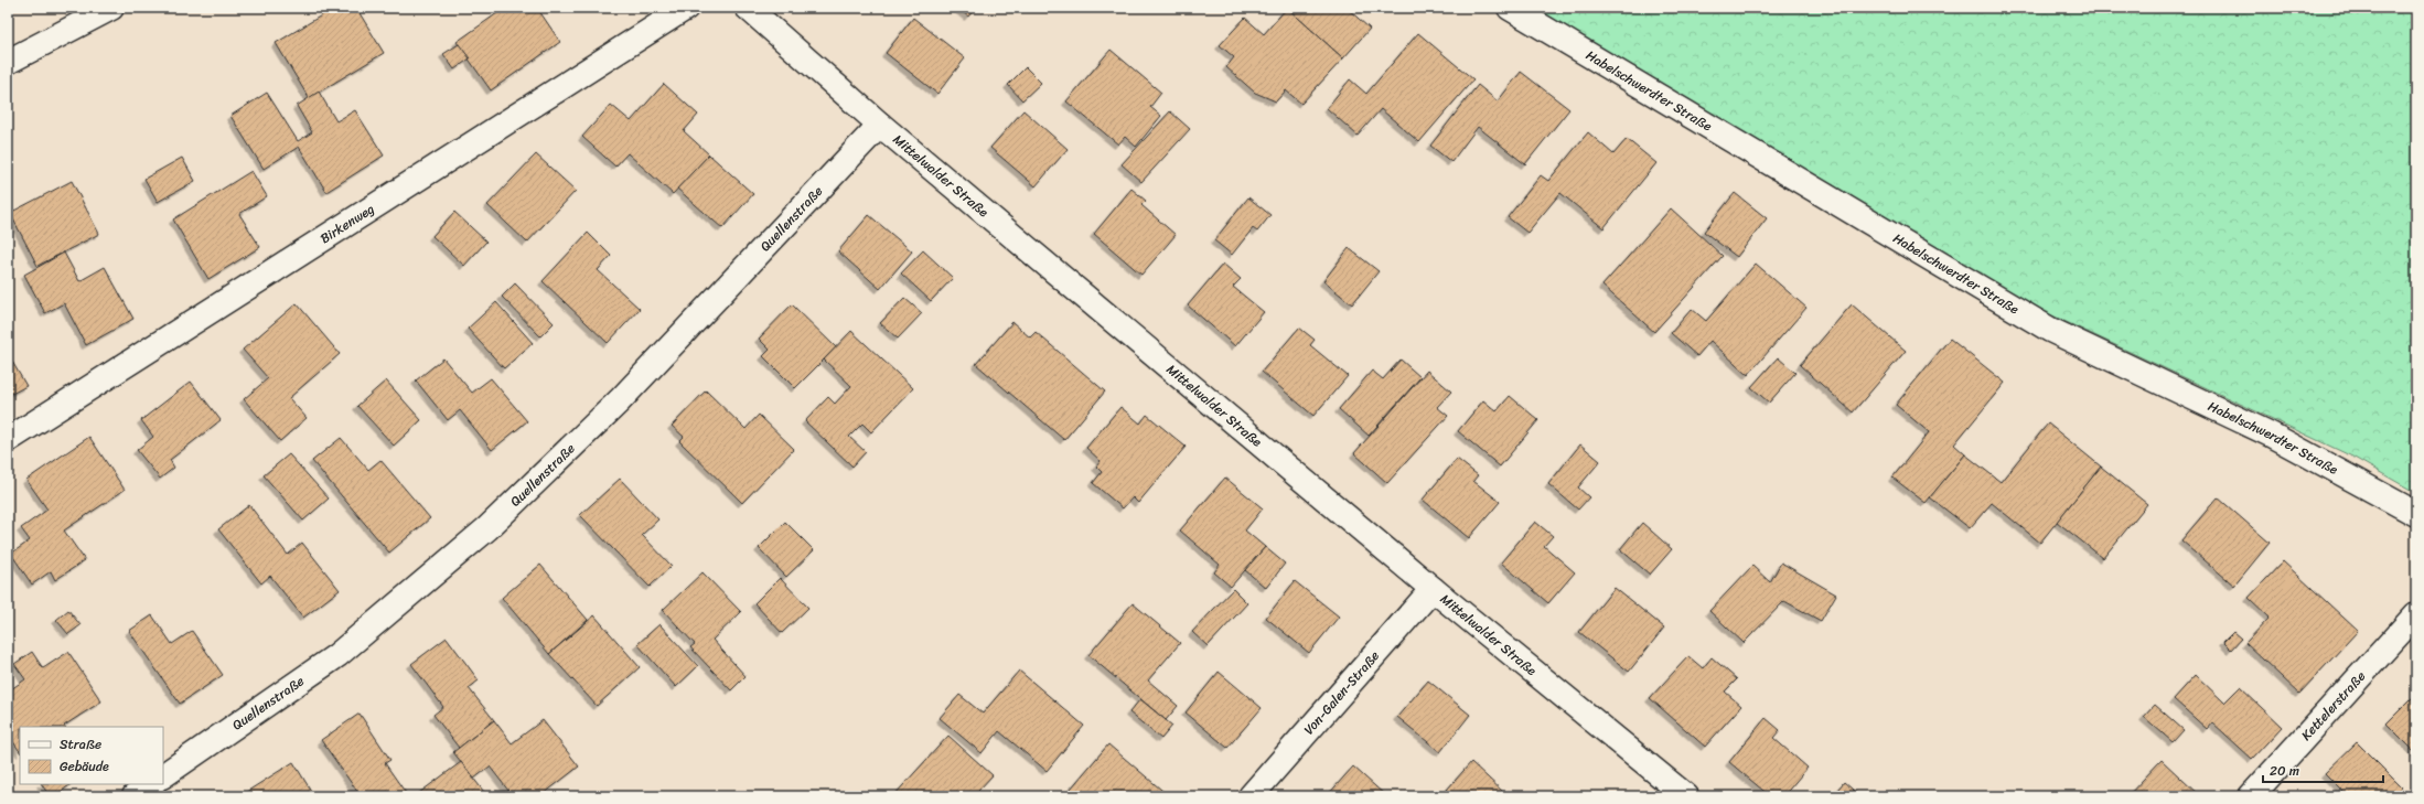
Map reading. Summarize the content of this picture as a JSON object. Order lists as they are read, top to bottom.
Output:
{
  "streets": {
    "street": [
      "Habelschwerdter Straße",
      "Mittelwalder Straße",
      "Quellenstraße",
      "Birkenweg",
      "Von-Galen-Straße",
      "Kettelerstraße"
    ]
  },
  "crossings": [
    ["Mittelwalder Straße", "Quellenstraße"],
    ["Mittelwalder Straße", "Von-Galen-Straße"]
  ],
  "legend": ["Straße", "Gebäude"],
  "scale_bar": "20 m"
}
